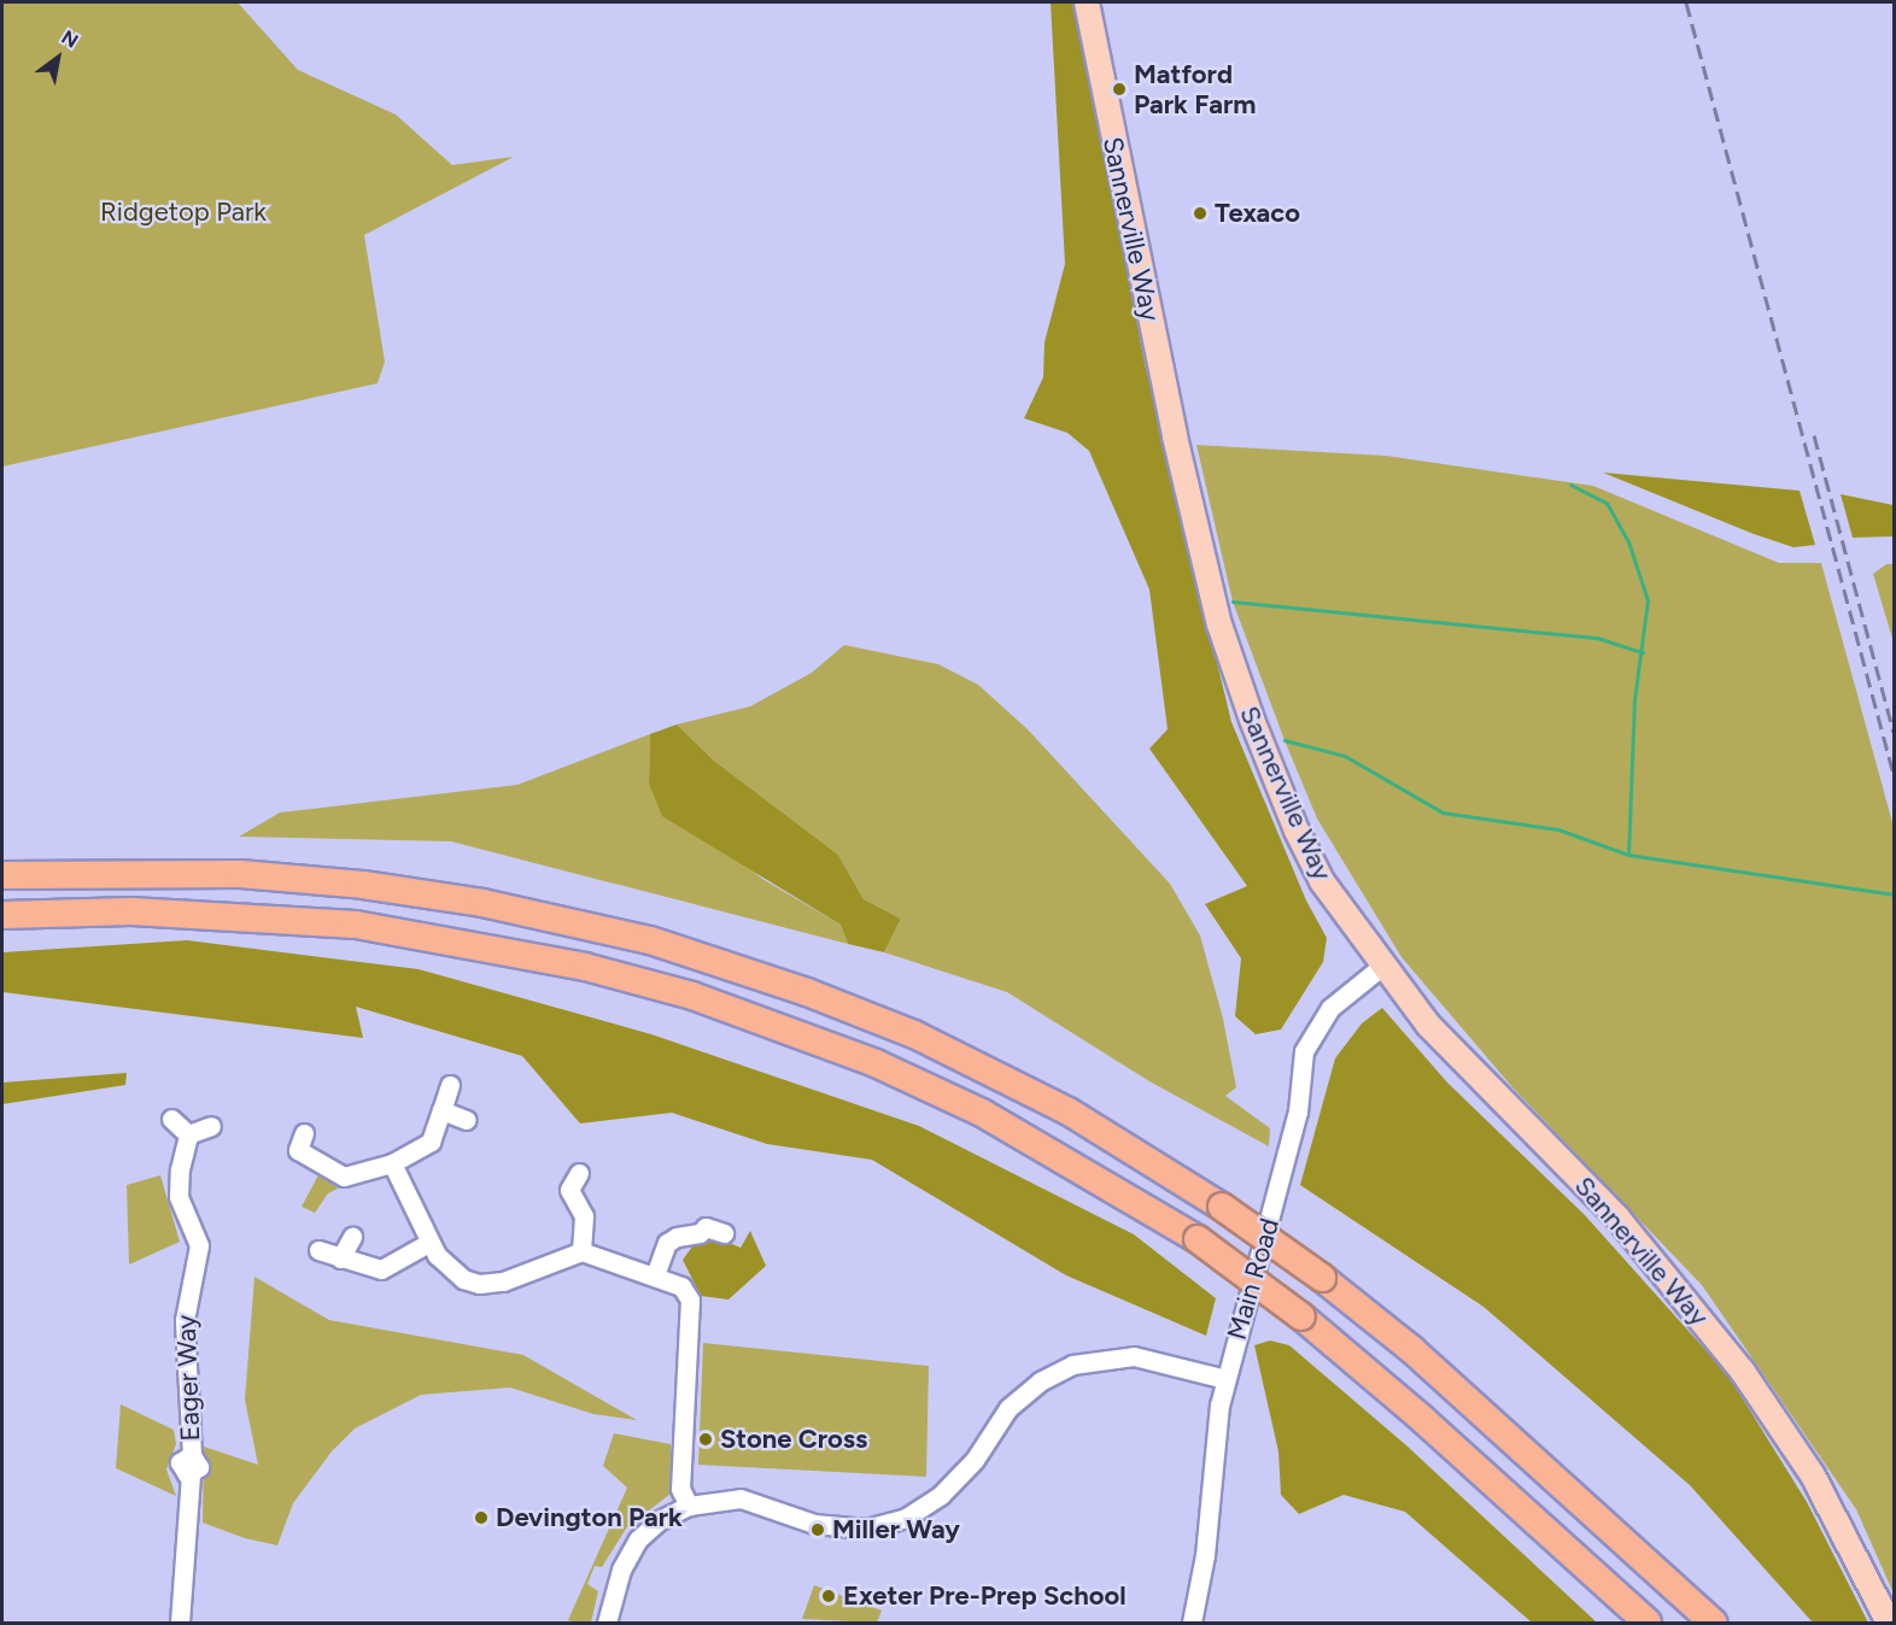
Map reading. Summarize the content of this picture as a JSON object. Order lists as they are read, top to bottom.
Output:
{
  "streets": {
    "main road": ["Sannerville Way"],
    "street": ["Main Road", "Eager Way"]
  },
  "crossings": [
    ["Sannerville Way", "Main Road"]
  ],
  "parks": ["Ridgetop Park"],
  "places": [
    "Matford Park Farm",
    "Texaco",
    "Stone Cross",
    "Devington Park",
    "Miller Way",
    "Exeter Pre-Prep School"
  ],
  "north": "top right"
}
